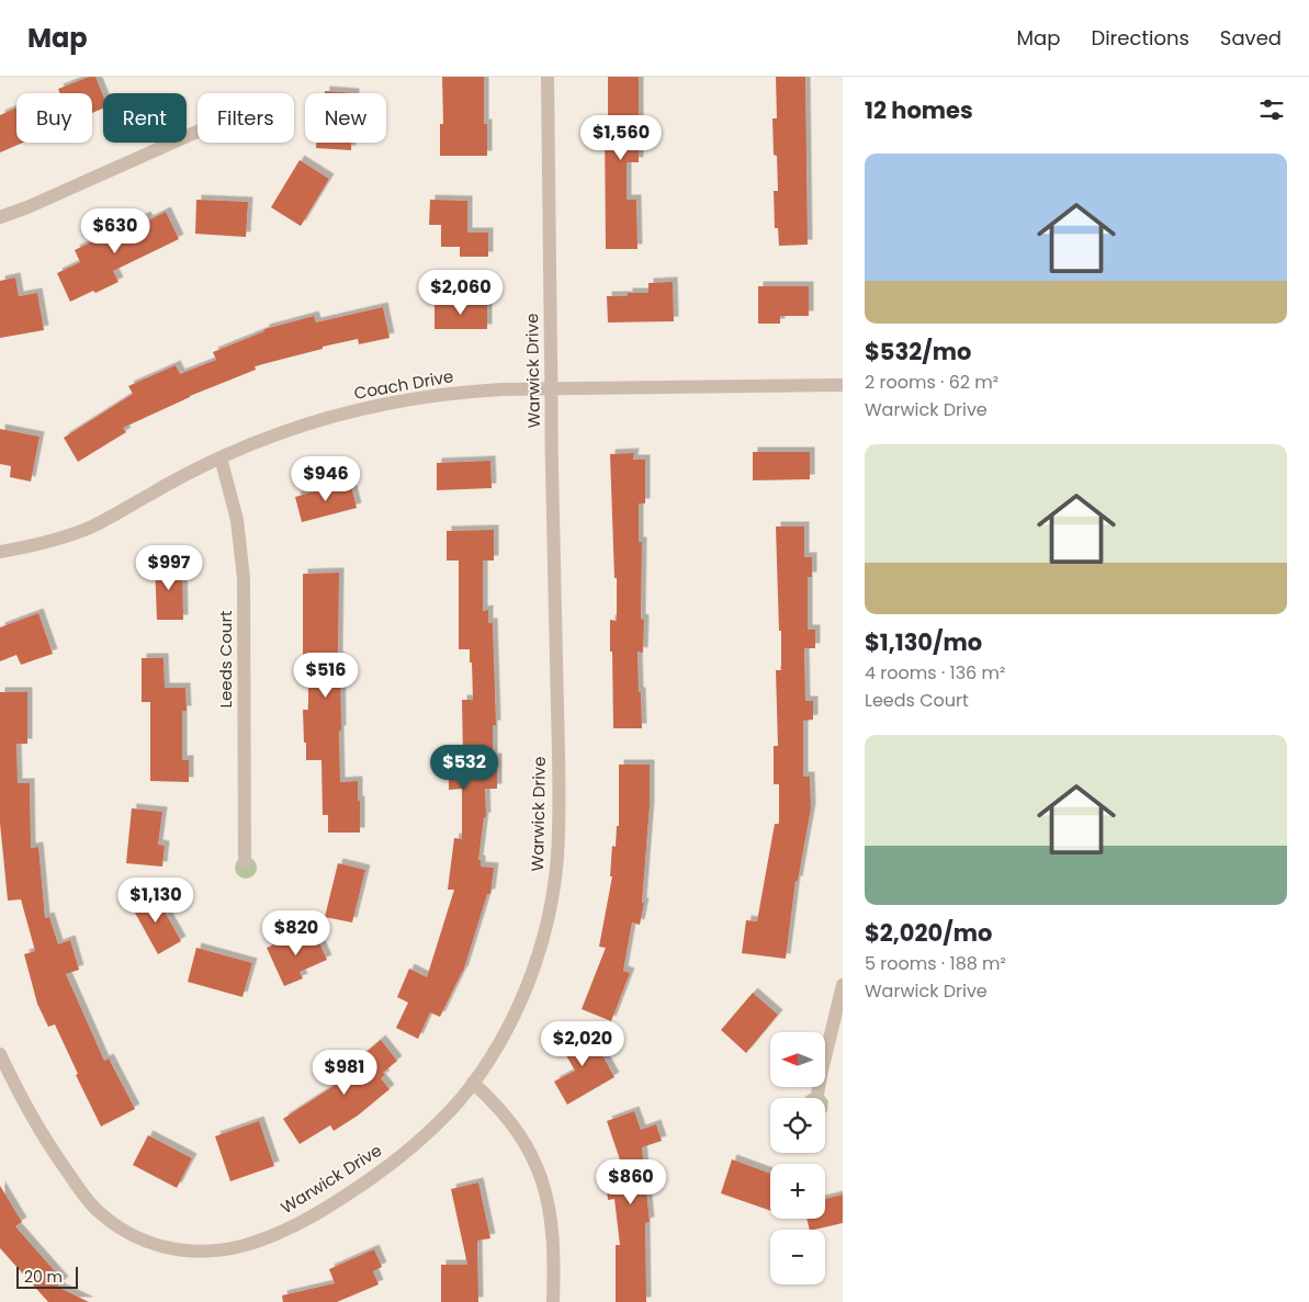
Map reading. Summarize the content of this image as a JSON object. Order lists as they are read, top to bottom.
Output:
{
  "streets": {
    "street": ["Warwick Drive", "Coach Drive", "Leeds Court"]
  },
  "crossings": [
    ["Warwick Drive", "Coach Drive"],
    ["Coach Drive", "Leeds Court"]
  ],
  "scale_bar": "20 m",
  "north": "left",
  "page": {
    "header": "Map",
    "nav": ["Map", "Directions", "Saved"],
    "heading": "12 homes",
    "chip": [
      "Buy",
      "Rent",
      "Filters",
      "New"
    ],
    "price": [
      "$1,560",
      "$630",
      "$2,060",
      "$946",
      "$997",
      "$516",
      "$532",
      "$1,130",
      "$820",
      "$2,020",
      "$981",
      "$860"
    ],
    "list": [
      {
        "name": "$532/mo",
        "note": "2 rooms · 62 m² · Warwick Drive"
      },
      {
        "name": "$1,130/mo",
        "note": "4 rooms · 136 m² · Leeds Court"
      },
      {
        "name": "$2,020/mo",
        "note": "5 rooms · 188 m² · Warwick Drive"
      }
    ],
    "map_buttons": ["+", "−"],
    "scale": "20 m"
  }
}
